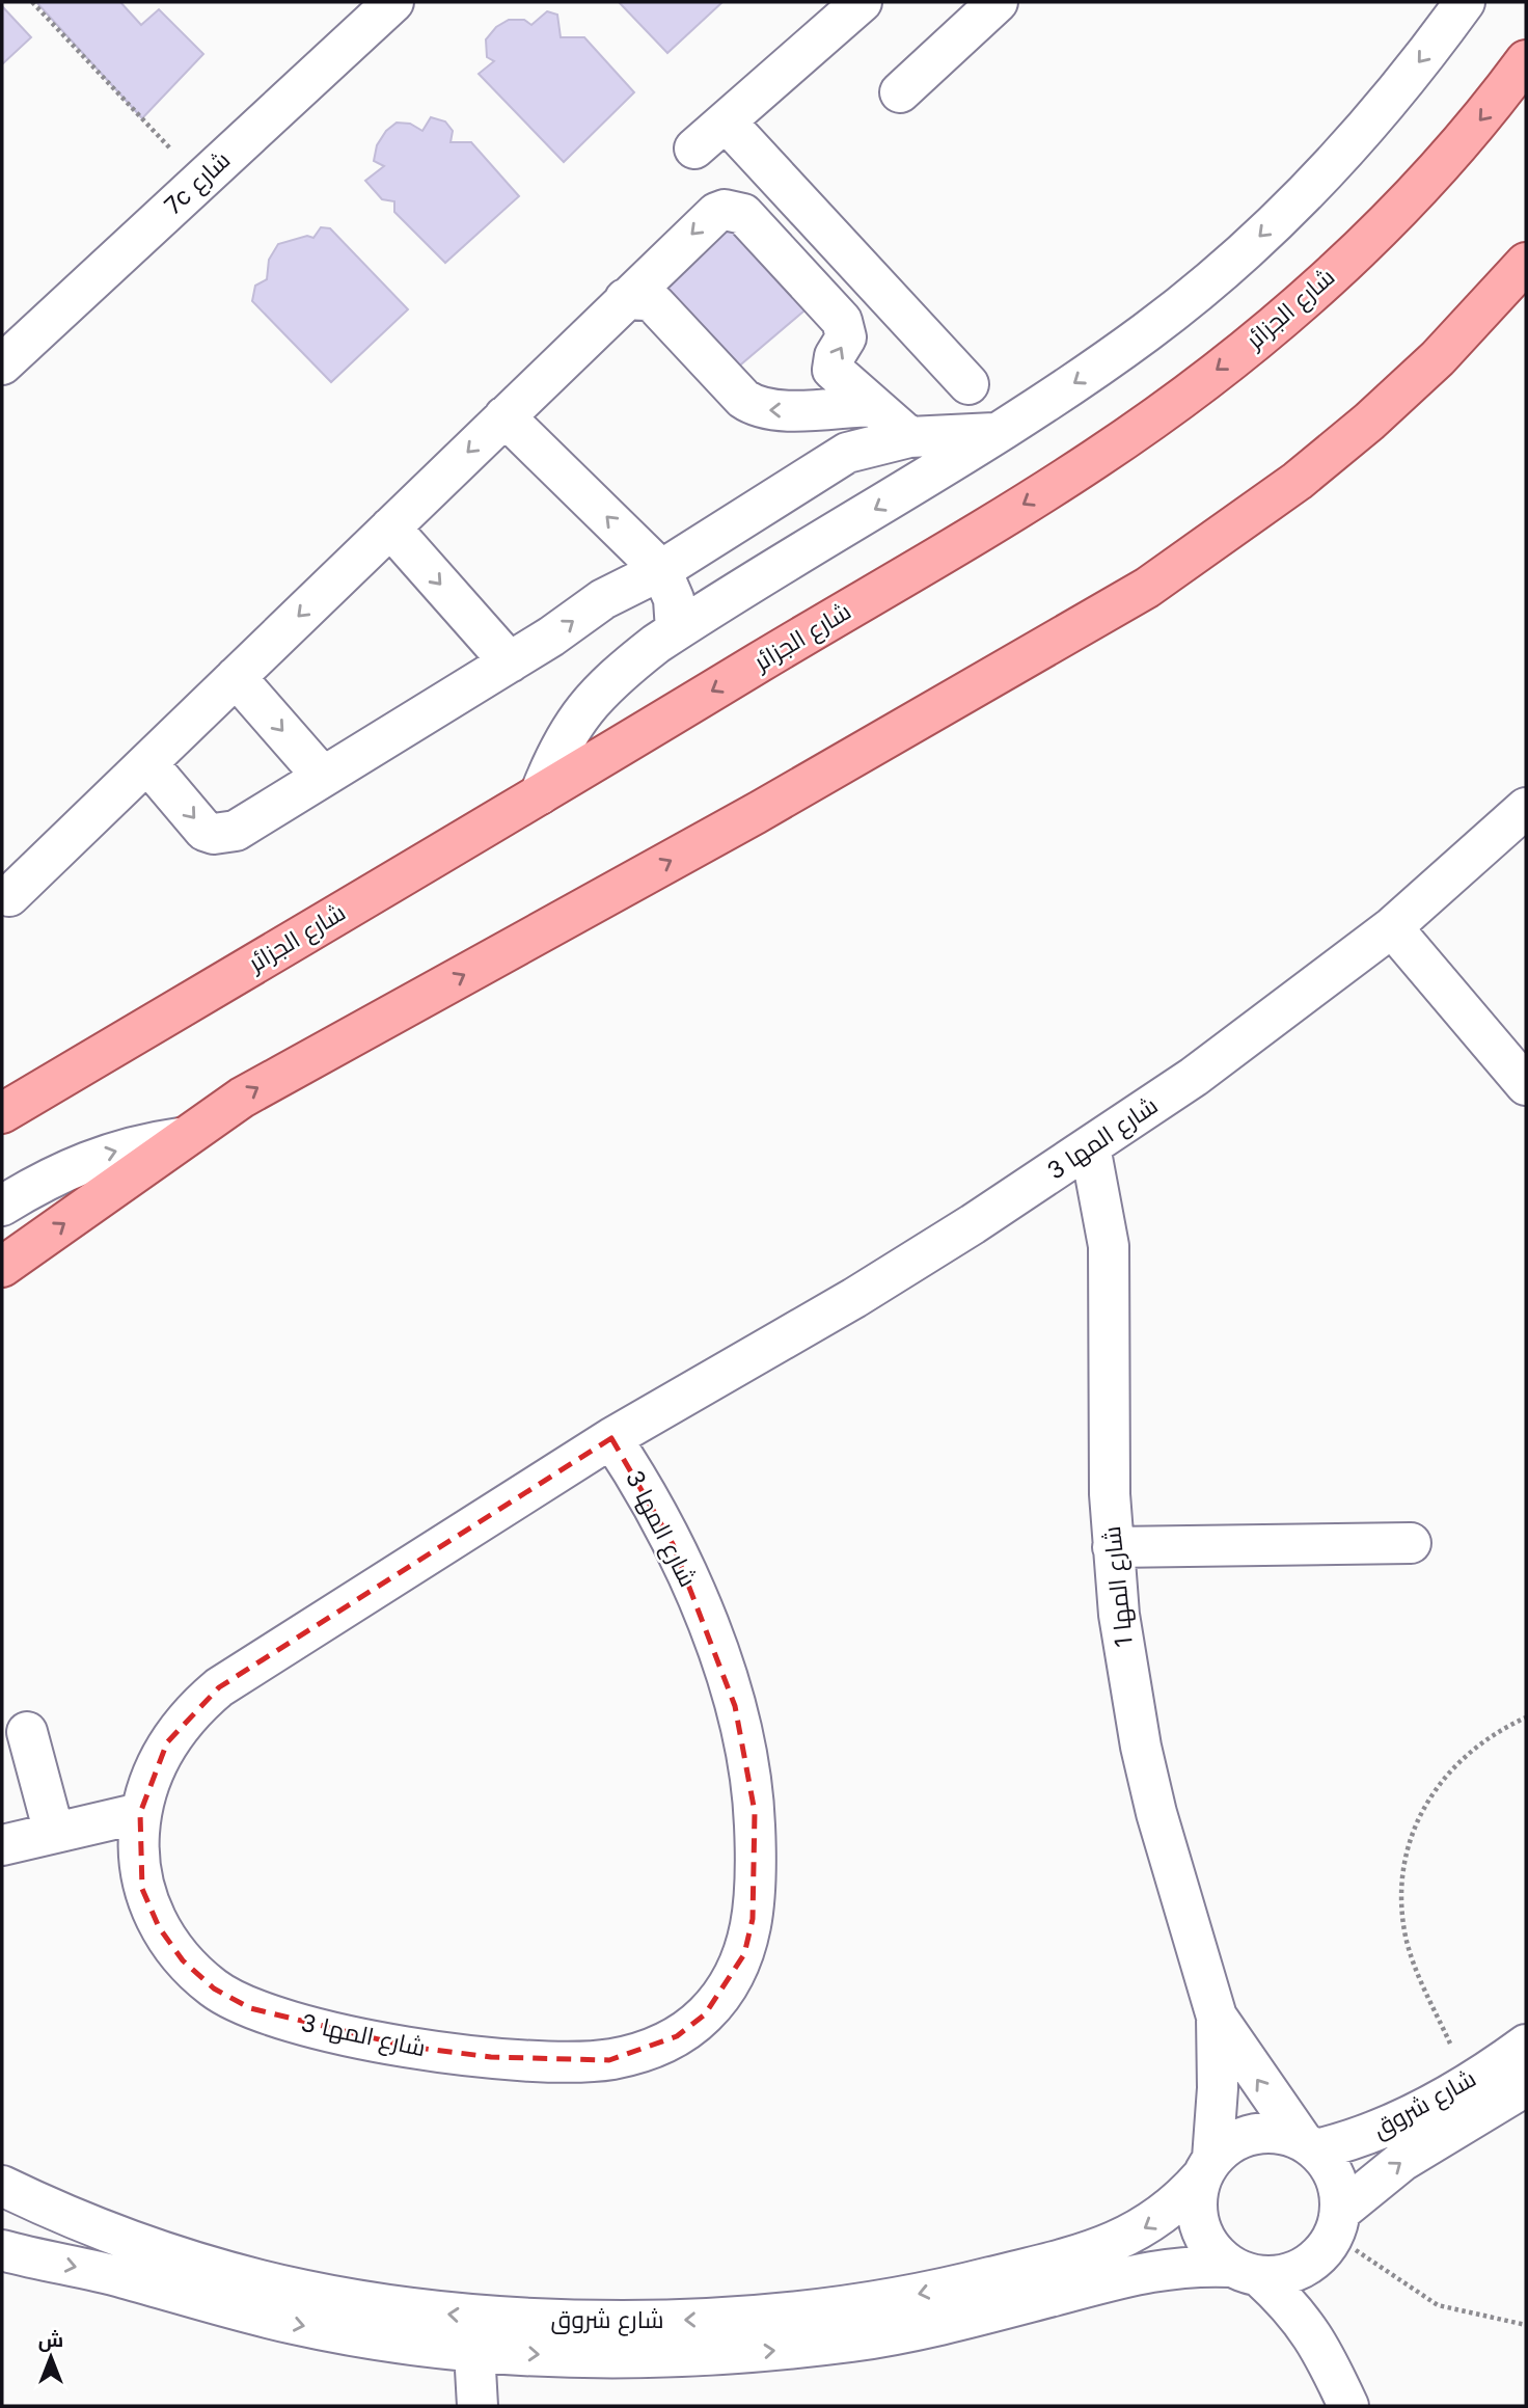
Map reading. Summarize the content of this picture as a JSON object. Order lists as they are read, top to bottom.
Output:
{
  "streets": {
    "main road": ["شارع الجزائر"],
    "street": [
      "7c شارع",
      "شارع المها 3",
      "شارع المها 1",
      "شارع شروق"
    ]
  },
  "crossings": [
    ["شارع المها 3", "شارع المها 1"],
    ["شارع المها 1", "شارع شروق"]
  ],
  "north": "top"
}
